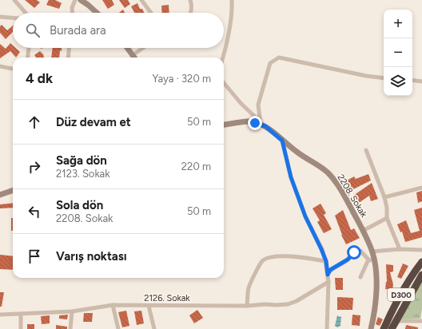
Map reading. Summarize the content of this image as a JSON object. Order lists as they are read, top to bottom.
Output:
{
  "streets": {
    "highway": ["D300"],
    "street": ["2208. Sokak", "2126. Sokak"]
  },
  "page": {
    "map_buttons": ["+", "−"],
    "search": "Burada ara",
    "heading": ["4 dk", "Yaya · 320 m"],
    "list": [
      ["Düz devam et", "50 m"],
      ["Sağa dön", "2123. Sokak", "220 m"],
      ["Sola dön", "2208. Sokak", "50 m"],
      "Varış noktası"
    ]
  }
}
